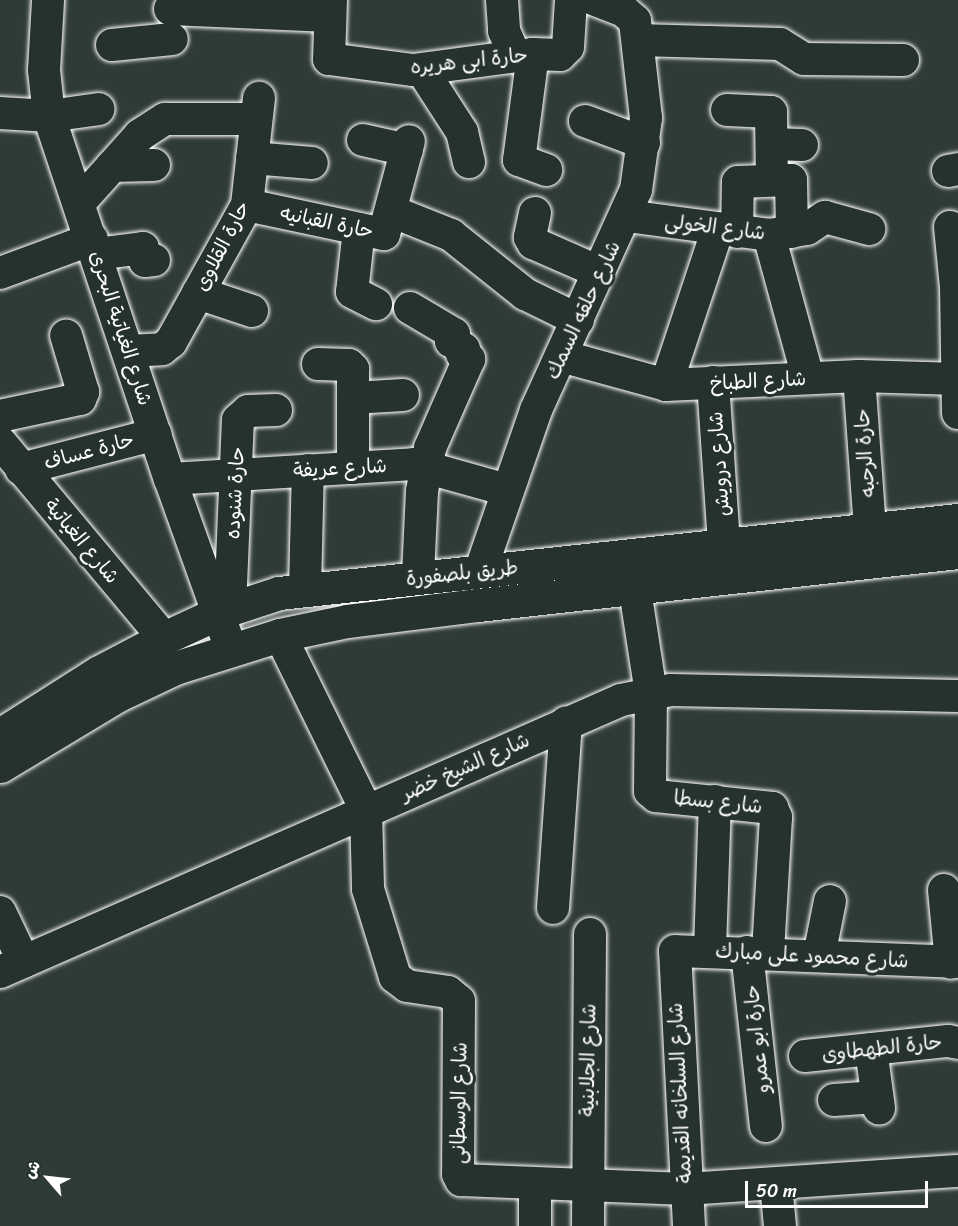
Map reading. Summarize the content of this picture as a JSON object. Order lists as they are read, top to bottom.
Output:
{
  "streets": {
    "main road": ["طريق بلصفورة"],
    "street": [
      "حارة ابى هريره",
      "حارة القبانيه",
      "شارع الخولى",
      "حارة القلاوى",
      "شارع حلقه السمك",
      "شارع الغياتية البحرى",
      "شارع الطباخ",
      "حارة عساف",
      "حارة الرحبه",
      "شارع درويش",
      "شارع عريفة",
      "حارة شنوده",
      "شارع الغياتية",
      "شارع الشيخ خضر",
      "شارع بسطا",
      "شارع محمود على مبارك",
      "حارة ابو عمرو",
      "حارة الطهطاوى",
      "شارع الجلابنية",
      "شارع السلخانه القديمة",
      "شارع الوسطانى"
    ]
  },
  "crossings": [
    ["حارة القبانيه", "حارة القلاوى"],
    ["شارع الخولى", "شارع حلقه السمك"],
    ["حارة القلاوى", "شارع الغياتية البحرى"],
    ["شارع حلقه السمك", "شارع الطباخ"],
    ["شارع حلقه السمك", "شارع عريفة"],
    ["شارع حلقه السمك", "طريق بلصفورة"],
    ["شارع الغياتية البحرى", "حارة عساف"],
    ["شارع الغياتية البحرى", "شارع عريفة"],
    ["شارع الغياتية البحرى", "حارة شنوده"],
    ["شارع الغياتية البحرى", "طريق بلصفورة"],
    ["شارع الطباخ", "حارة الرحبه"],
    ["شارع الطباخ", "شارع درويش"],
    ["حارة عساف", "شارع الغياتية"],
    ["حارة الرحبه", "طريق بلصفورة"],
    ["شارع درويش", "طريق بلصفورة"],
    ["شارع عريفة", "حارة شنوده"],
    ["حارة شنوده", "طريق بلصفورة"],
    ["شارع الغياتية", "طريق بلصفورة"],
    ["طريق بلصفورة", "شارع بسطا"],
    ["طريق بلصفورة", "شارع الوسطانى"],
    ["شارع الشيخ خضر", "شارع بسطا"],
    ["شارع الشيخ خضر", "شارع الوسطانى"],
    ["شارع بسطا", "شارع محمود على مبارك"],
    ["شارع بسطا", "حارة ابو عمرو"],
    ["شارع محمود على مبارك", "حارة ابو عمرو"],
    ["شارع محمود على مبارك", "شارع السلخانه القديمة"],
    ["شارع الجلابنية", "شارع الوسطانى"],
    ["شارع السلخانه القديمة", "شارع الوسطانى"]
  ],
  "scale_bar": "50 m",
  "north": "top left"
}
